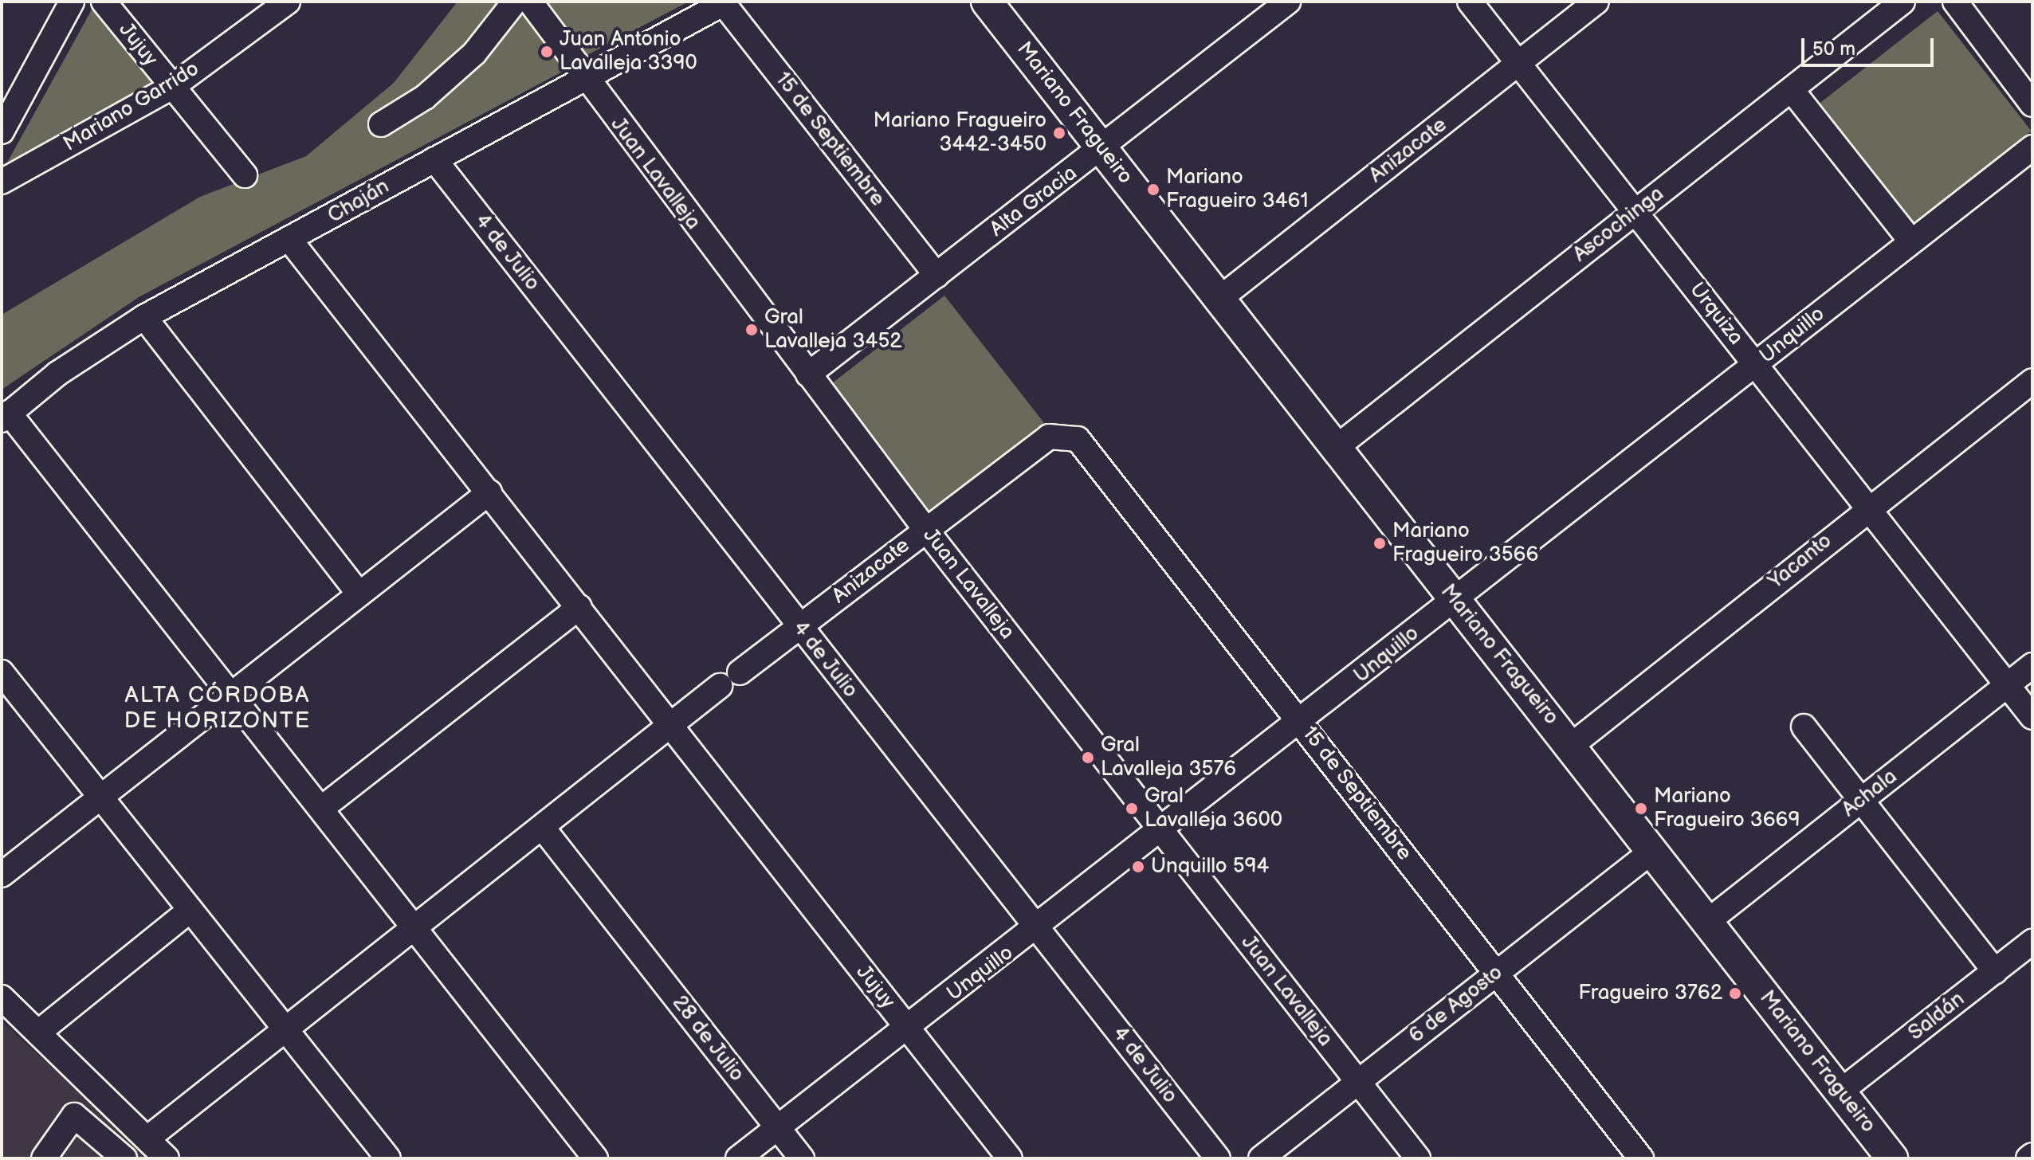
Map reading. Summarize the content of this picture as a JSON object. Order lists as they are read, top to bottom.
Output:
{
  "streets": {
    "main road": ["Mariano Fragueiro"],
    "street": [
      "Jujuy",
      "Mariano Garrido",
      "15 de Septiembre",
      "Anizacate",
      "Juan Lavalleja",
      "Chaján",
      "Alta Gracia",
      "Ascochinga",
      "4 de Julio",
      "Urquiza",
      "Unquillo",
      "Yacanto",
      "Achala",
      "6 de Agosto",
      "Saldán",
      "28 de Julio"
    ]
  },
  "crossings": [
    ["Jujuy", "Mariano Garrido"],
    ["Jujuy", "Chaján"],
    ["Jujuy", "Unquillo"],
    ["Mariano Fragueiro", "Anizacate"],
    ["Mariano Fragueiro", "Alta Gracia"],
    ["Mariano Fragueiro", "Ascochinga"],
    ["Mariano Fragueiro", "Unquillo"],
    ["Mariano Fragueiro", "Yacanto"],
    ["Mariano Fragueiro", "Achala"],
    ["Mariano Fragueiro", "6 de Agosto"],
    ["Mariano Fragueiro", "Saldán"],
    ["15 de Septiembre", "Anizacate"],
    ["15 de Septiembre", "Chaján"],
    ["15 de Septiembre", "Alta Gracia"],
    ["15 de Septiembre", "Unquillo"],
    ["15 de Septiembre", "6 de Agosto"],
    ["Anizacate", "Juan Lavalleja"],
    ["Anizacate", "4 de Julio"],
    ["Anizacate", "Urquiza"],
    ["Juan Lavalleja", "Chaján"],
    ["Juan Lavalleja", "Alta Gracia"],
    ["Juan Lavalleja", "Unquillo"],
    ["Juan Lavalleja", "6 de Agosto"],
    ["Chaján", "4 de Julio"],
    ["Ascochinga", "Urquiza"],
    ["4 de Julio", "Unquillo"],
    ["Urquiza", "Unquillo"],
    ["Urquiza", "Yacanto"],
    ["Urquiza", "Achala"],
    ["Unquillo", "28 de Julio"]
  ],
  "districts": ["ALTA CÓRDOBA DE HORIZONTE"],
  "places": [
    "Juan Antonio Lavalleja 3390",
    "Mariano Fragueiro 3442-3450",
    "Mariano Fragueiro 3461",
    "Gral Lavalleja 3452",
    "Mariano Fragueiro 3566",
    "Gral Lavalleja 3576",
    "Gral Lavalleja 3600",
    "Mariano Fragueiro 3669",
    "Unquillo 594",
    "Fragueiro 3762"
  ],
  "scale_bar": "50 m"
}
